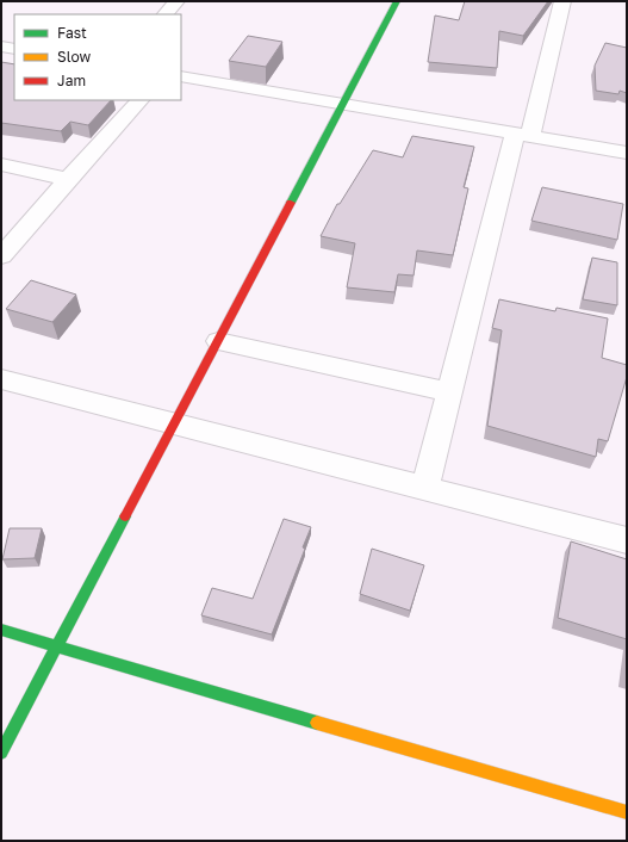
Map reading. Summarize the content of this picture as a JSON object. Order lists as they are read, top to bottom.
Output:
{
  "legend": ["Fast", "Slow", "Jam"]
}
